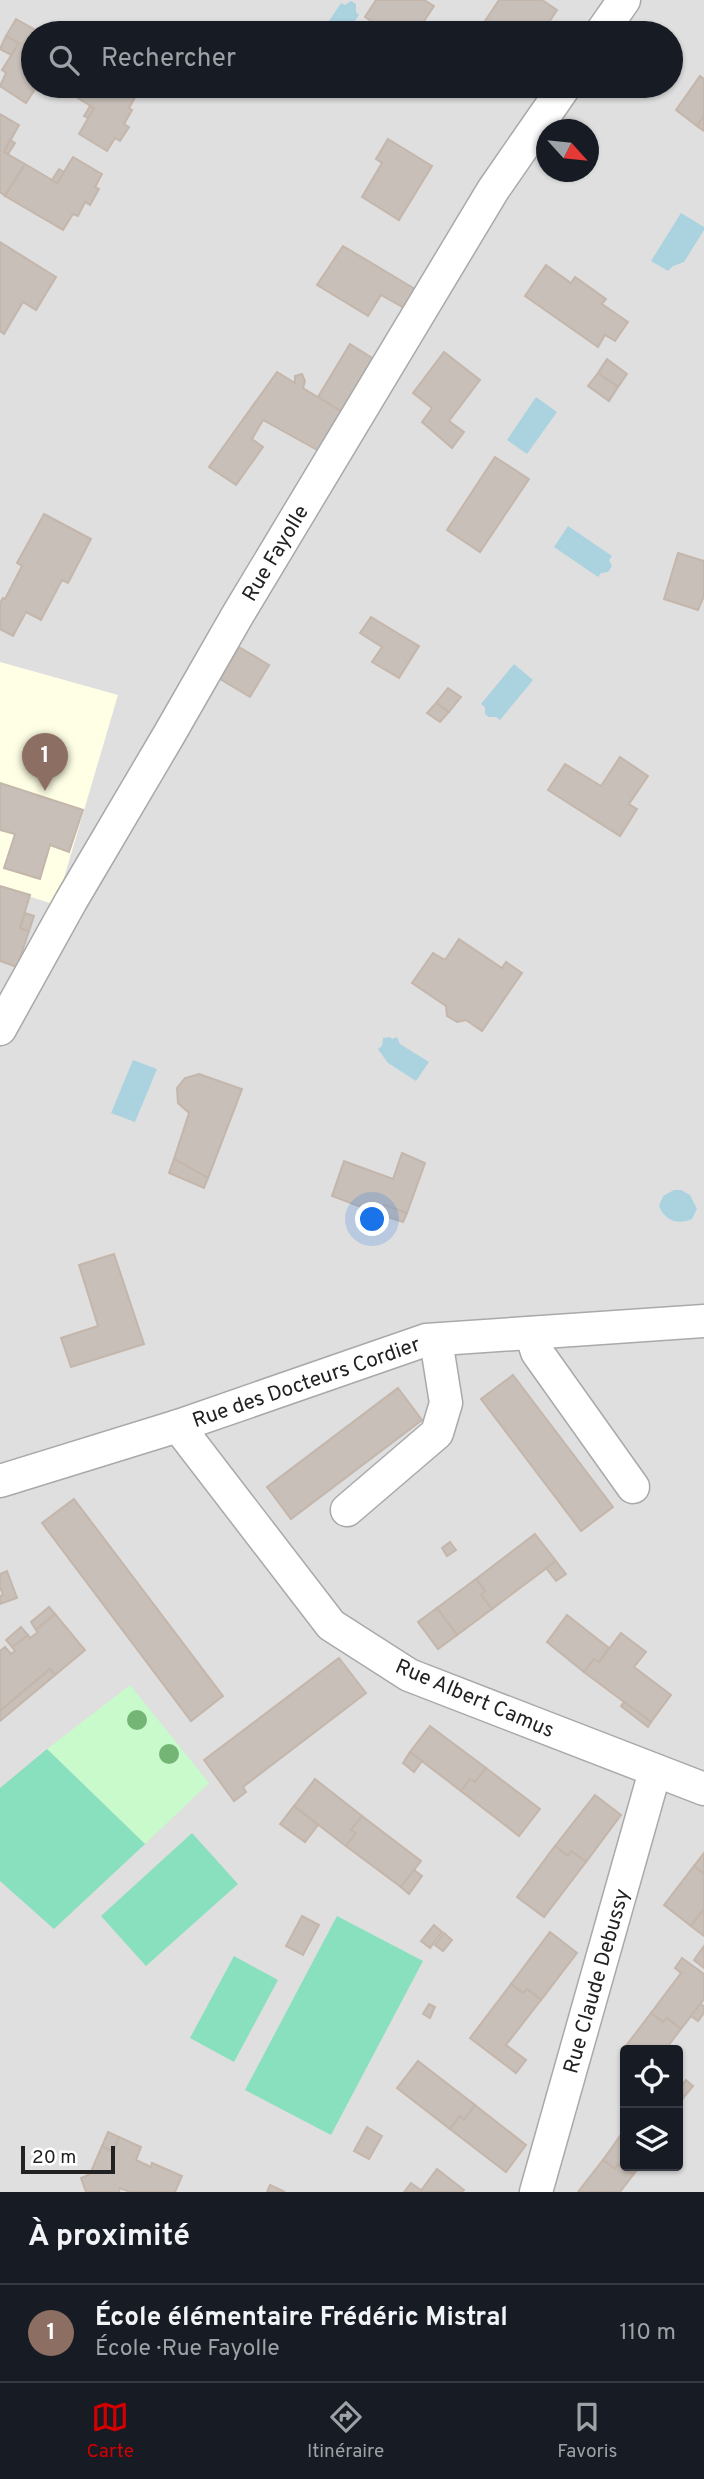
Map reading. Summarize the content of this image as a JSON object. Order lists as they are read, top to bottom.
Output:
{
  "streets": {
    "street": [
      "Rue Fayolle",
      "Rue des Docteurs Cordier",
      "Rue Albert Camus",
      "Rue Claude Debussy"
    ]
  },
  "crossings": [
    ["Rue des Docteurs Cordier", "Rue Albert Camus"],
    ["Rue Albert Camus", "Rue Claude Debussy"]
  ],
  "scale_bar": "20 m",
  "north": "bottom right",
  "page": {
    "search": "Rechercher",
    "pins": "1",
    "scale": "20 m",
    "heading": "À proximité",
    "list": [
      {
        "mark": "1",
        "name": "École élémentaire Frédéric Mistral",
        "note": "École · Rue Fayolle",
        "value": "110 m"
      }
    ],
    "nav": ["Carte", "Itinéraire", "Favoris"]
  }
}
